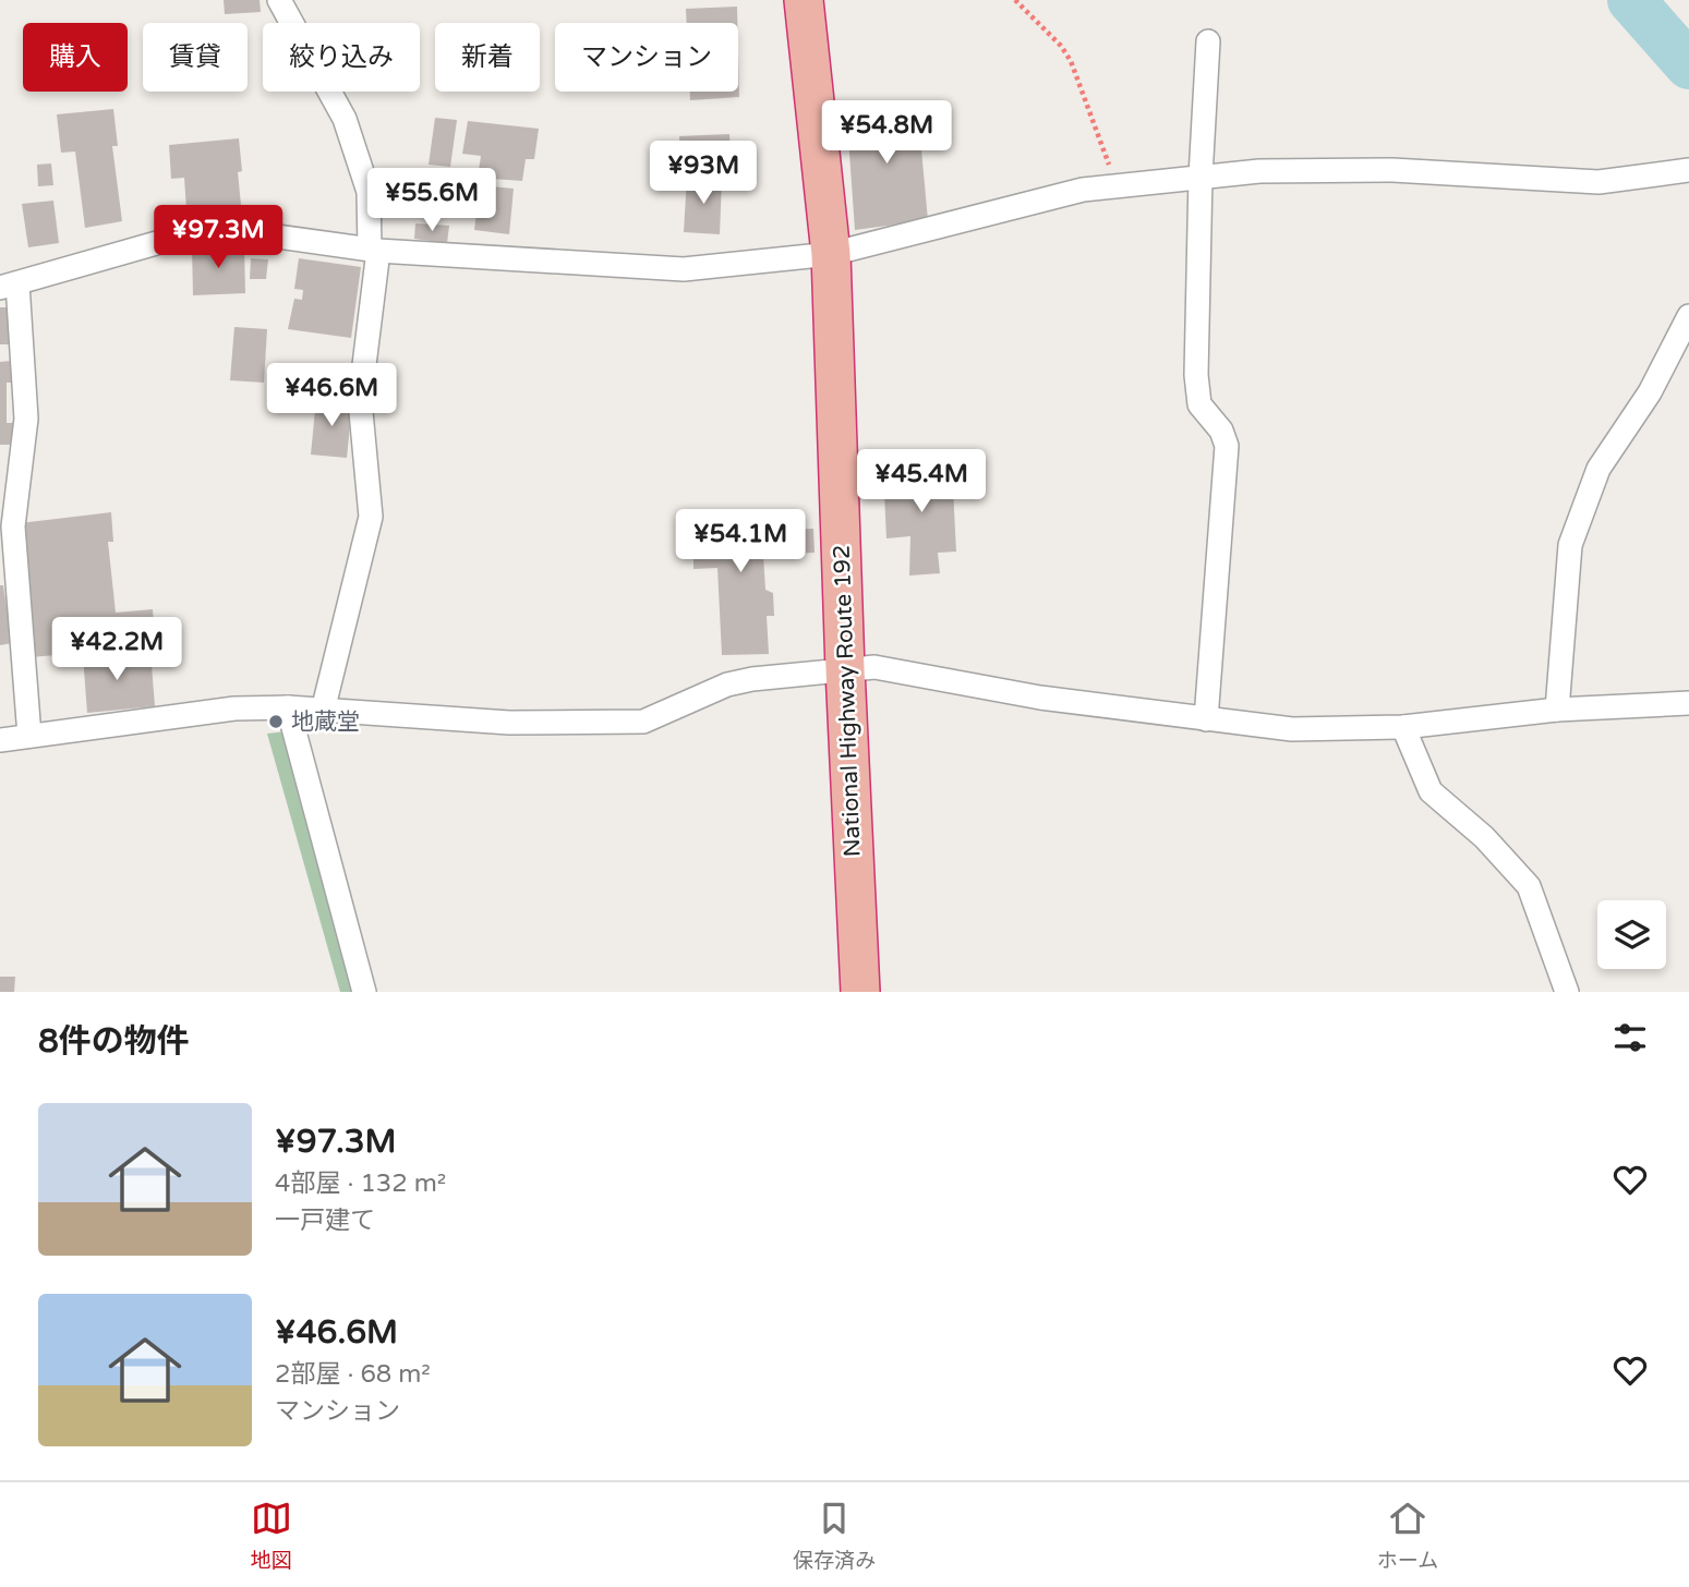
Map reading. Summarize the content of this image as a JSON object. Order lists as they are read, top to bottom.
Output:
{
  "streets": {
    "highway": ["National Highway Route 192"]
  },
  "places": ["地蔵堂"],
  "page": {
    "chip": [
      "購入",
      "賃貸",
      "絞り込み",
      "新着",
      "マンション"
    ],
    "price": [
      "¥54.8M",
      "¥93M",
      "¥55.6M",
      "¥97.3M",
      "¥46.6M",
      "¥45.4M",
      "¥54.1M",
      "¥42.2M"
    ],
    "heading": "8件の物件",
    "list": [
      {
        "name": "¥97.3M",
        "note": "4部屋 · 132 m² · 一戸建て"
      },
      {
        "name": "¥46.6M",
        "note": "2部屋 · 68 m² · マンション"
      }
    ],
    "tabs": ["地図", "保存済み", "ホーム"]
  }
}
